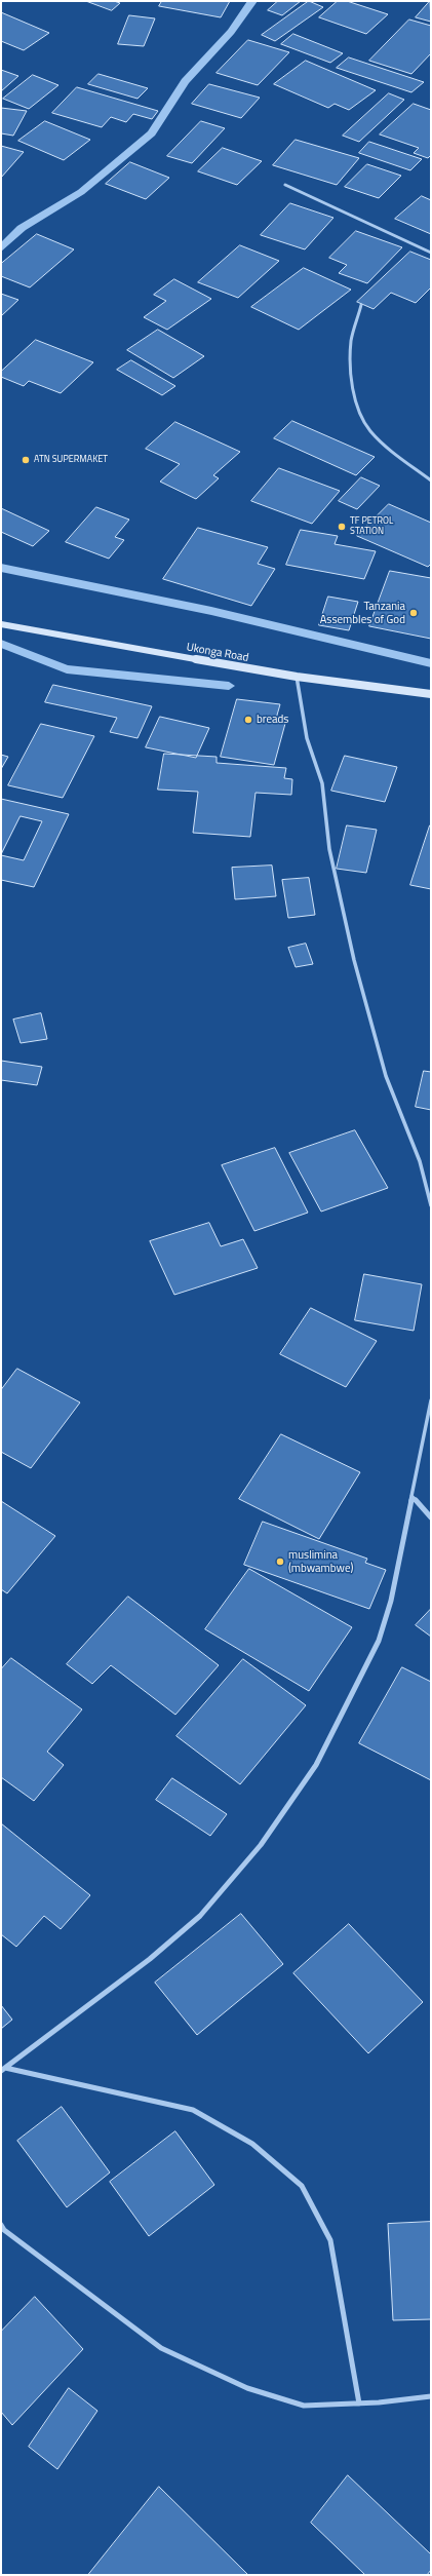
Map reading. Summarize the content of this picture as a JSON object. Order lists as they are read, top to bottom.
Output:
{
  "streets": {
    "street": ["Ukonga Road"]
  },
  "places": [
    "ATN SUPERMAKET",
    "TF PETROL STATION",
    "Tanzania Assembles of God",
    "breads",
    "muslimina (mbwambwe)"
  ]
}
